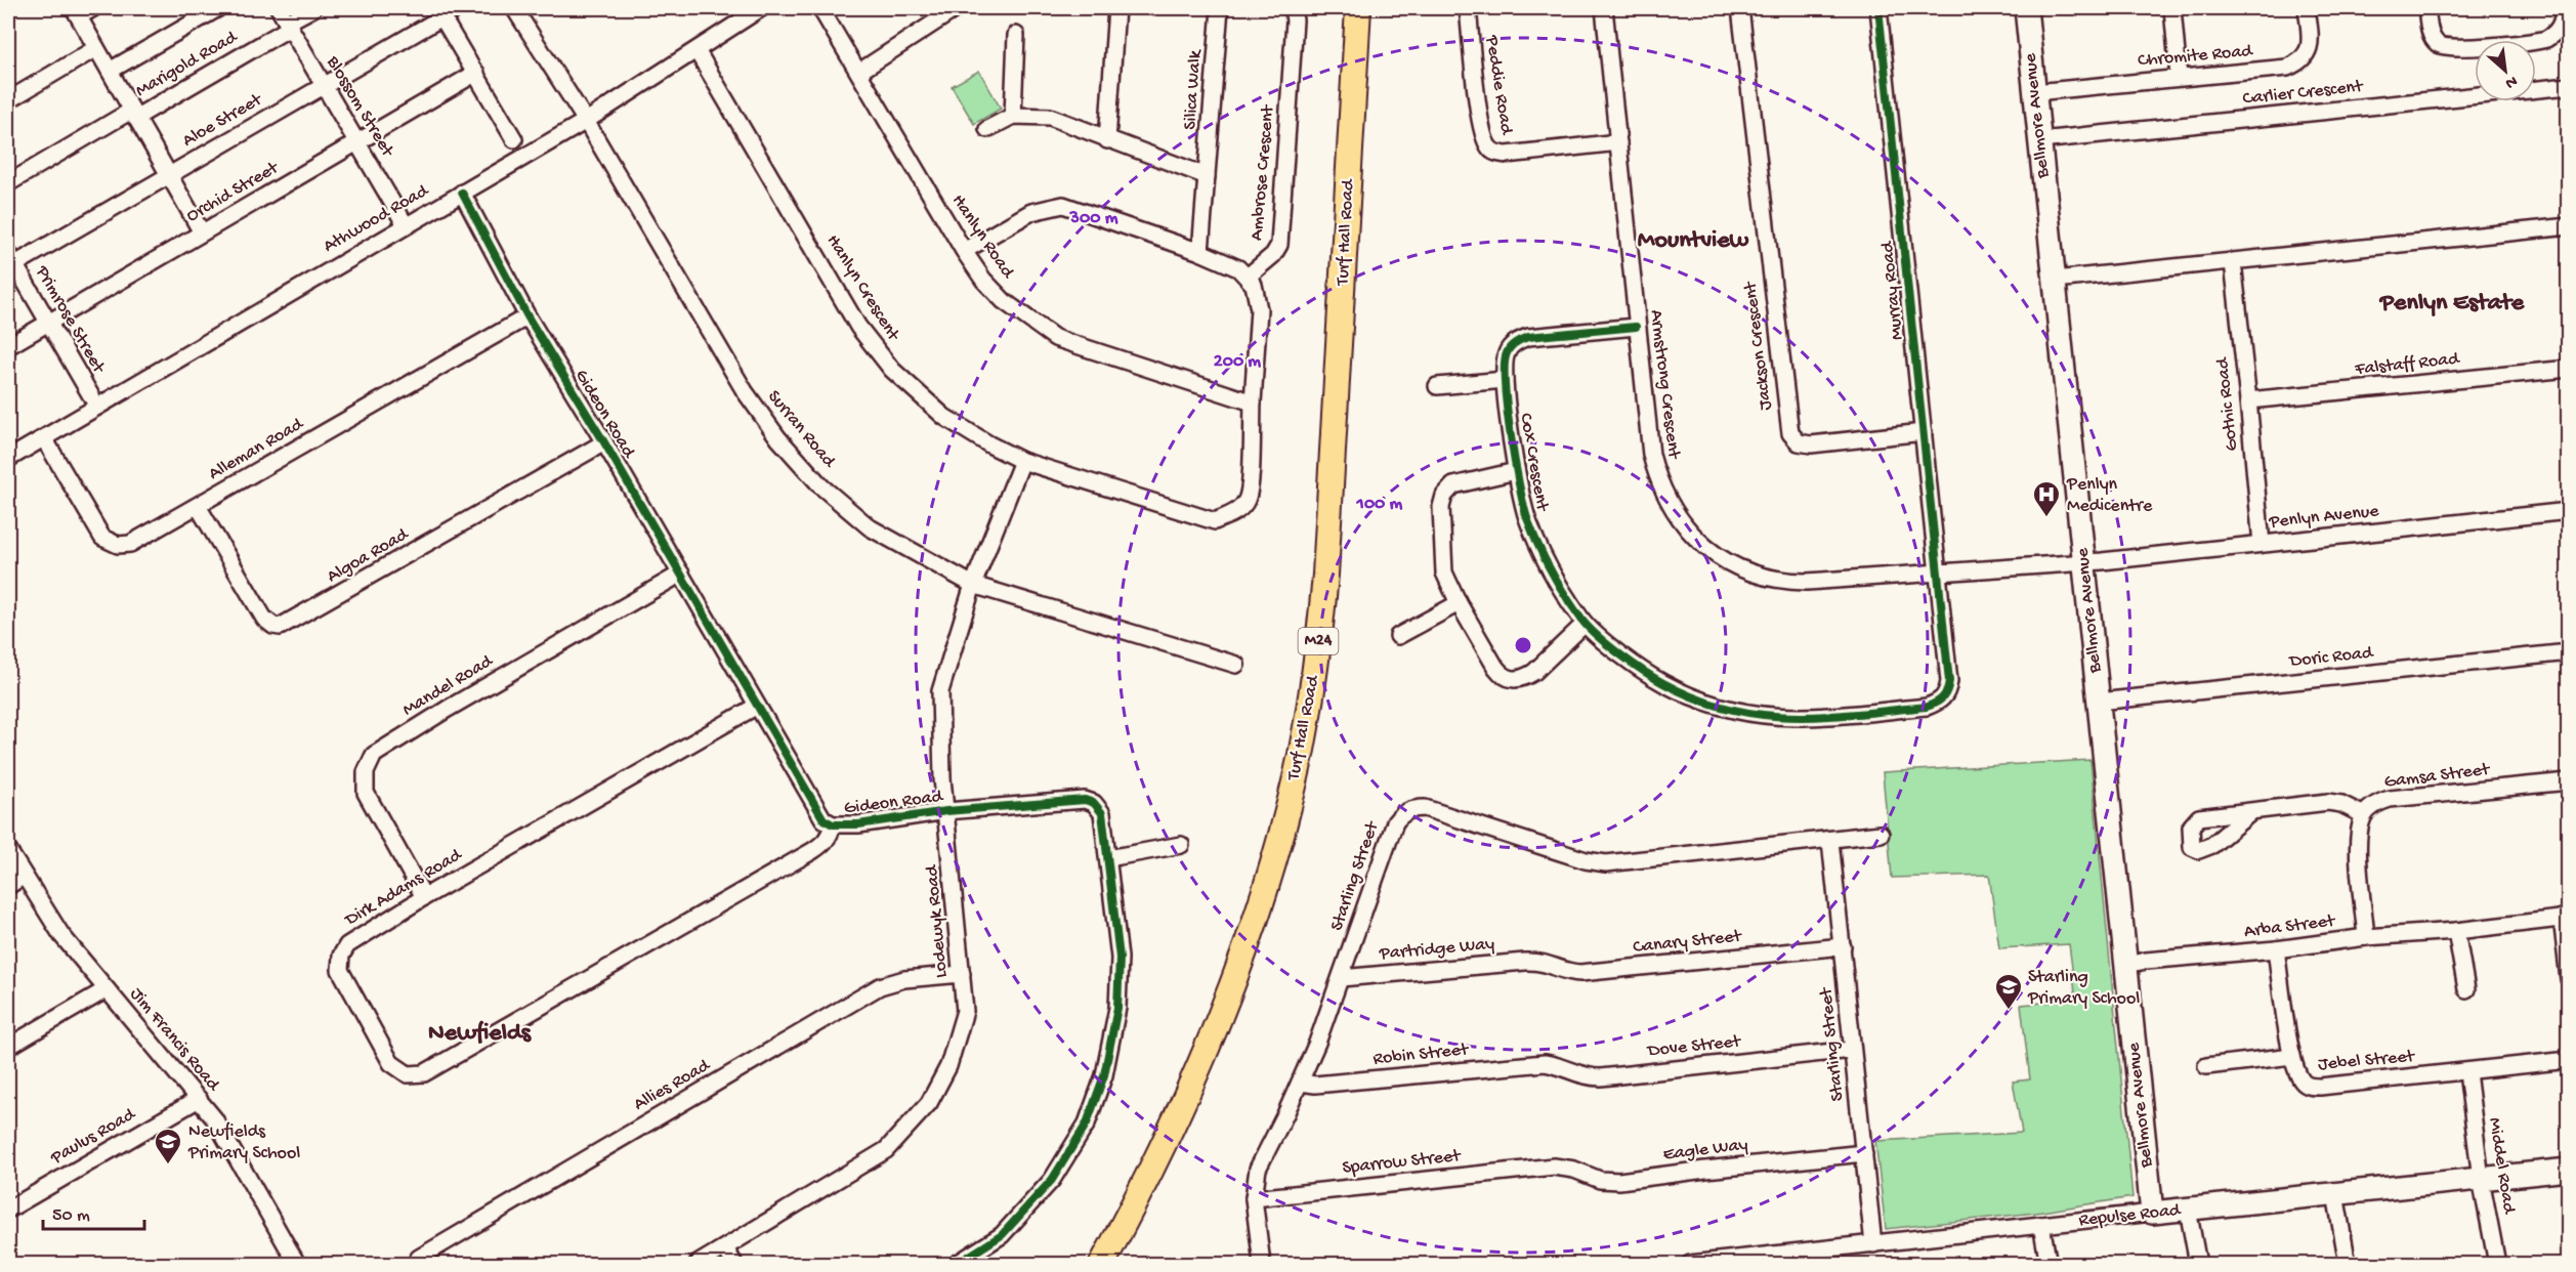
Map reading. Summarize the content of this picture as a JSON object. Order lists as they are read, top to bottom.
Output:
{
  "streets": {
    "main road": ["Turf Hall Road", "M24"],
    "street": [
      "Chromite Road",
      "Marigold Road",
      "Peddie Road",
      "Silica Walk",
      "Carlier Crescent",
      "Blossom Street",
      "Bellmore Avenue",
      "Aloe Street",
      "Ambrose Crescent",
      "Orchid Street",
      "Athwood Road",
      "Hanlyn Road",
      "Hanlyn Crescent",
      "Murray Road",
      "Primrose Street",
      "Jackson Crescent",
      "Falstaff Road",
      "Armstrong Crescent",
      "Gothic Road",
      "Gideon Road",
      "Surran Road",
      "Alleman Road",
      "Cox Crescent",
      "Penlyn Avenue",
      "Algoa Road",
      "Doric Road",
      "Mandel Road",
      "Gamsa Street",
      "Starling Street",
      "Dirk Adams Road",
      "Lodewyk Road",
      "Arba Street",
      "Canary Street",
      "Partridge Way",
      "Jim Francis Road",
      "Dove Street",
      "Robin Street",
      "Jebel Street",
      "Allies Road",
      "Paulus Road",
      "Eagle Way",
      "Sparrow Street",
      "Middel Road",
      "Repulse Road"
    ]
  },
  "crossings": [
    ["Chromite Road", "Bellmore Avenue"],
    ["Marigold Road", "Blossom Street"],
    ["Peddie Road", "Armstrong Crescent"],
    ["Carlier Crescent", "Bellmore Avenue"],
    ["Blossom Street", "Aloe Street"],
    ["Blossom Street", "Orchid Street"],
    ["Blossom Street", "Athwood Road"],
    ["Bellmore Avenue", "Armstrong Crescent"],
    ["Bellmore Avenue", "Penlyn Avenue"],
    ["Bellmore Avenue", "Doric Road"],
    ["Bellmore Avenue", "Arba Street"],
    ["Bellmore Avenue", "Repulse Road"],
    ["Aloe Street", "Primrose Street"],
    ["Orchid Street", "Primrose Street"],
    ["Athwood Road", "Hanlyn Crescent"],
    ["Athwood Road", "Primrose Street"],
    ["Athwood Road", "Gideon Road"],
    ["Athwood Road", "Surran Road"],
    ["Athwood Road", "Alleman Road"],
    ["Hanlyn Road", "Hanlyn Crescent"],
    ["Hanlyn Crescent", "Lodewyk Road"],
    ["Murray Road", "Jackson Crescent"],
    ["Murray Road", "Armstrong Crescent"],
    ["Murray Road", "Cox Crescent"],
    ["Falstaff Road", "Gothic Road"],
    ["Armstrong Crescent", "Cox Crescent"],
    ["Armstrong Crescent", "Penlyn Avenue"],
    ["Gothic Road", "Penlyn Avenue"],
    ["Gideon Road", "Alleman Road"],
    ["Gideon Road", "Algoa Road"],
    ["Gideon Road", "Mandel Road"],
    ["Gideon Road", "Dirk Adams Road"],
    ["Gideon Road", "Lodewyk Road"],
    ["Surran Road", "Lodewyk Road"],
    ["Alleman Road", "Algoa Road"],
    ["Mandel Road", "Dirk Adams Road"],
    ["Starling Street", "Canary Street"],
    ["Starling Street", "Partridge Way"],
    ["Starling Street", "Dove Street"],
    ["Starling Street", "Robin Street"],
    ["Starling Street", "Eagle Way"],
    ["Starling Street", "Sparrow Street"],
    ["Starling Street", "Repulse Road"],
    ["Lodewyk Road", "Allies Road"],
    ["Arba Street", "Jebel Street"],
    ["Canary Street", "Partridge Way"],
    ["Jim Francis Road", "Paulus Road"],
    ["Dove Street", "Robin Street"],
    ["Jebel Street", "Middel Road"],
    ["Eagle Way", "Sparrow Street"],
    ["Middel Road", "Repulse Road"]
  ],
  "districts": ["Mountview", "Penlyn Estate", "Newfields"],
  "places": {
    "hospital": ["Penlyn Medicentre"],
    "school or university": ["Starling Primary School", "Newfields Primary School"]
  },
  "scale_bar": "50 m",
  "north": "bottom right",
  "rings": ["300 m", "200 m", "100 m"]
}
